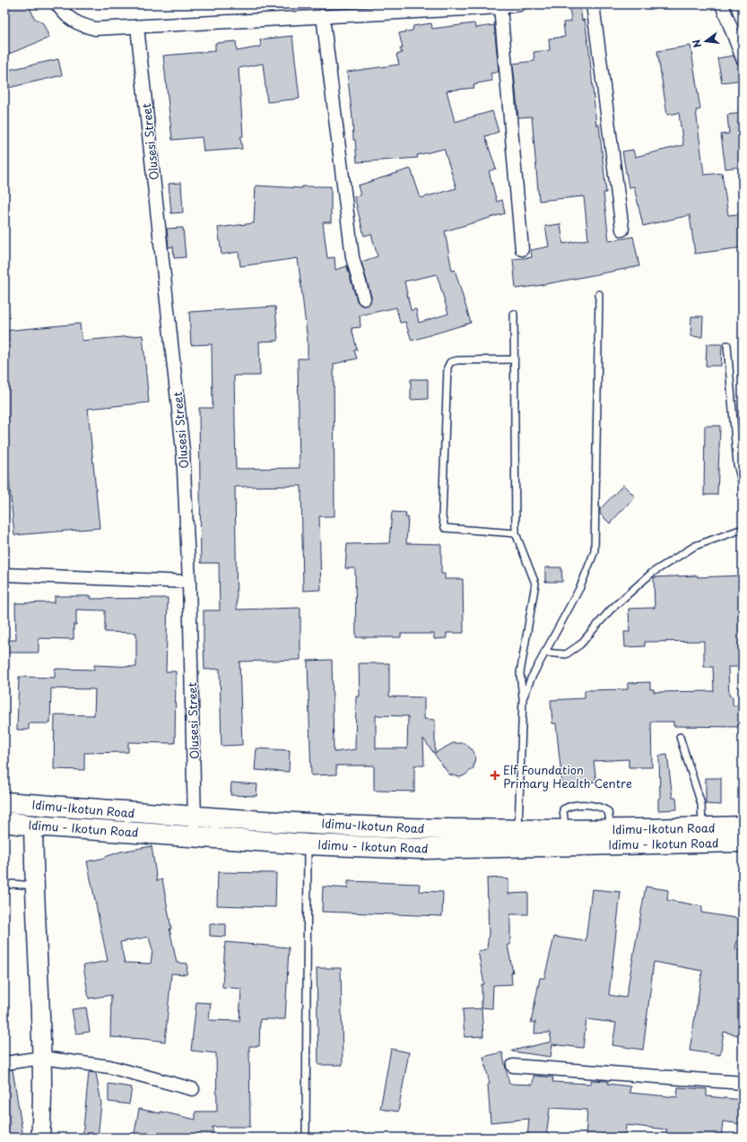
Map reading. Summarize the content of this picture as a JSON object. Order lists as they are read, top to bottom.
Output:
{
  "streets": {
    "main road": ["Idimu-Ikotun Road", "Idimu - Ikotun Road"],
    "street": ["Olusesi Street"]
  },
  "crossings": [
    ["Olusesi Street", "Idimu-Ikotun Road"],
    ["Olusesi Street", "Idimu - Ikotun Road"],
    ["Idimu-Ikotun Road", "Idimu - Ikotun Road"]
  ],
  "places": {
    "health": ["Elf Foundation Primary Health Centre"]
  },
  "north": "left"
}
